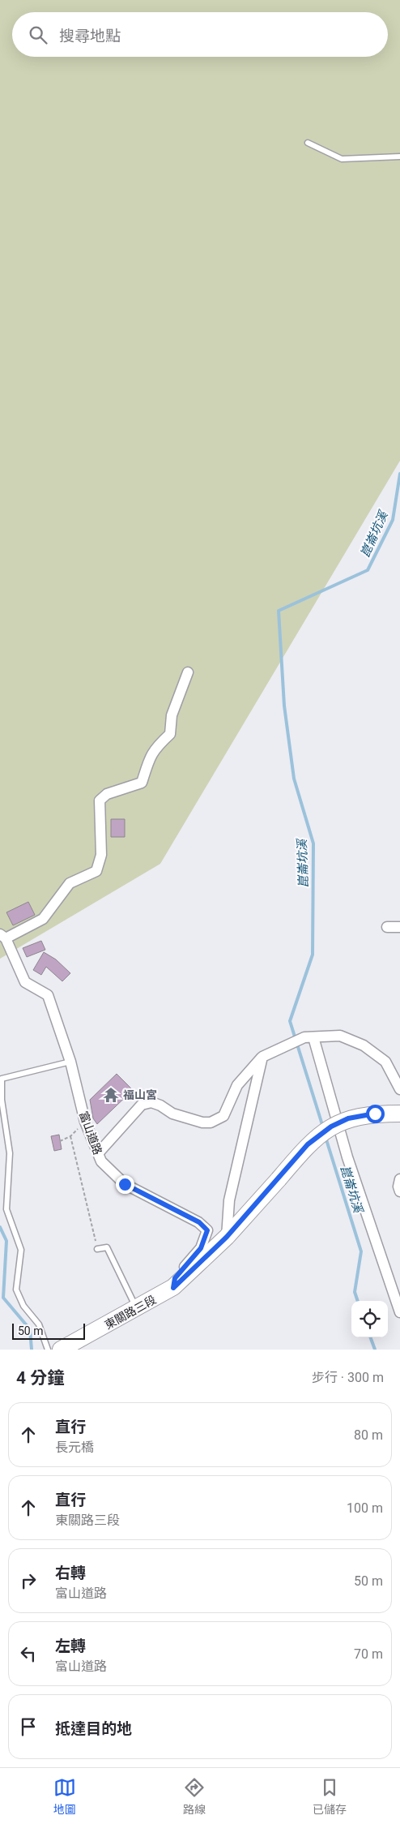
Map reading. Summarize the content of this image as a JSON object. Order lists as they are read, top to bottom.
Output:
{
  "streets": {
    "main road": ["東關路三段"],
    "street": ["富山道路"]
  },
  "crossings": [
    ["富山道路", "東關路三段"]
  ],
  "water": ["崑崙坑溪"],
  "places": {
    "temple": ["福山宮"]
  },
  "scale_bar": "50 m",
  "page": {
    "search": "搜尋地點",
    "scale": "50 m",
    "heading": ["4 分鐘", "步行 · 300 m"],
    "list": [
      ["直行", "長元橋", "80 m"],
      ["直行", "東關路三段", "100 m"],
      ["右轉", "富山道路", "50 m"],
      ["左轉", "富山道路", "70 m"],
      "抵達目的地"
    ],
    "nav": ["地圖", "路線", "已儲存"]
  }
}
